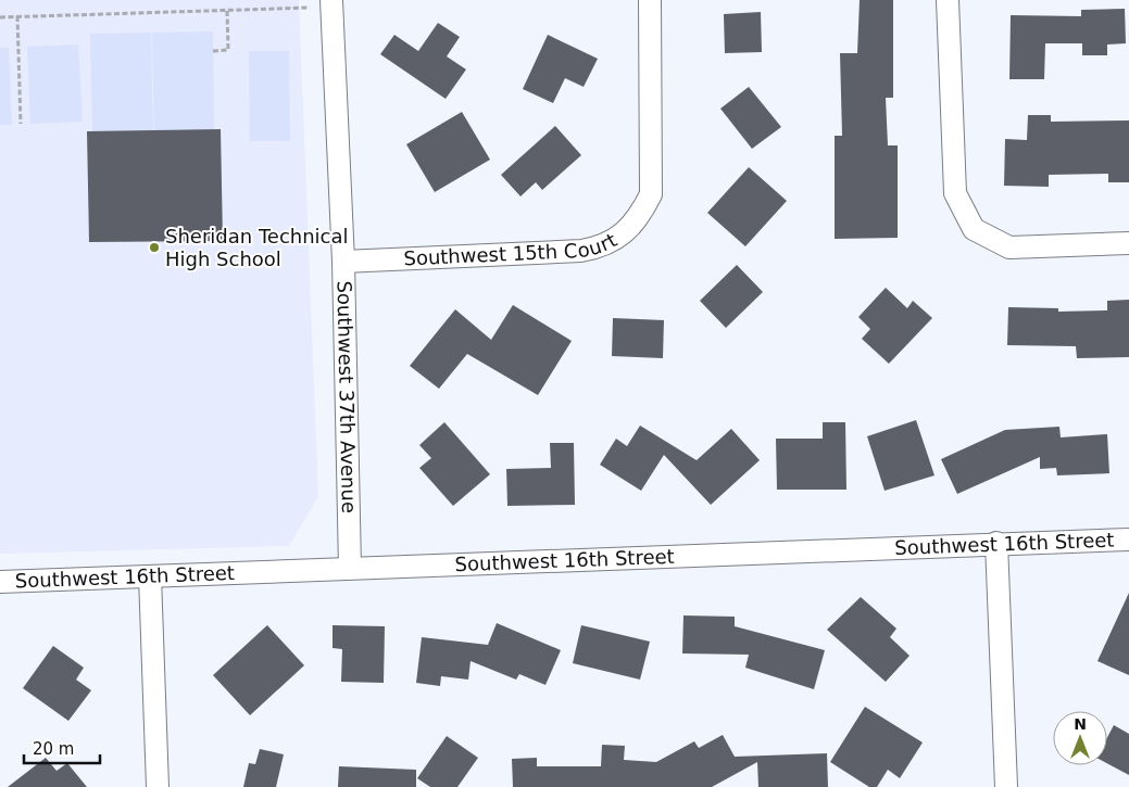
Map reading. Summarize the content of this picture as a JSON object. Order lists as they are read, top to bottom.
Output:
{
  "streets": {
    "street": ["Southwest 15th Court", "Southwest 37th Avenue", "Southwest 16th Street"]
  },
  "crossings": [
    ["Southwest 15th Court", "Southwest 37th Avenue"],
    ["Southwest 37th Avenue", "Southwest 16th Street"]
  ],
  "places": ["Sheridan Technical High School"],
  "scale_bar": "20 m",
  "north": "top"
}
